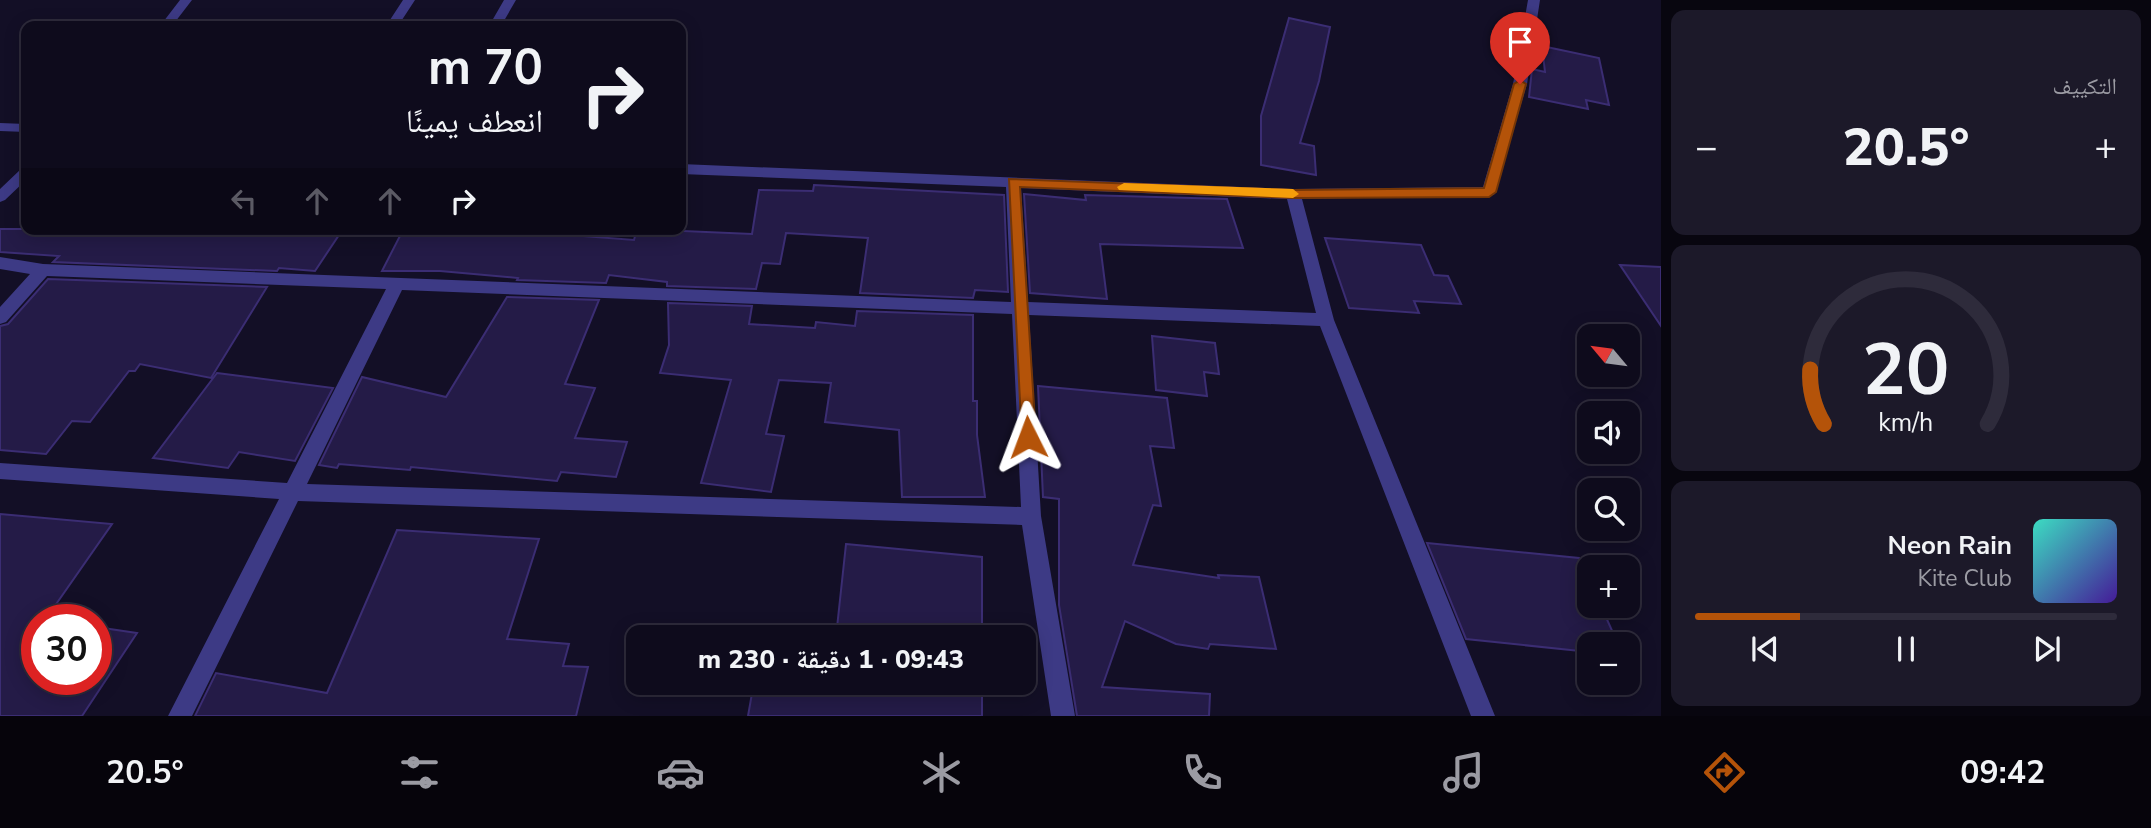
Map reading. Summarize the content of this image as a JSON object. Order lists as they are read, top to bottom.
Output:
{
  "north": "top left",
  "page": {
    "tile": "التكييف",
    "turn": ["70 m", "انعطف يمينًا"],
    "heat": ["−", "20.5°", "+"],
    "map_buttons": ["+", "−"],
    "song": ["Neon Rain", "Kite Club"],
    "limit": "30",
    "trip": "09:43 · 1 دقيقة · 230 m",
    "tabs": ["09:42", "20.5°"],
    "gauge": ["20", "km/h"]
  }
}
